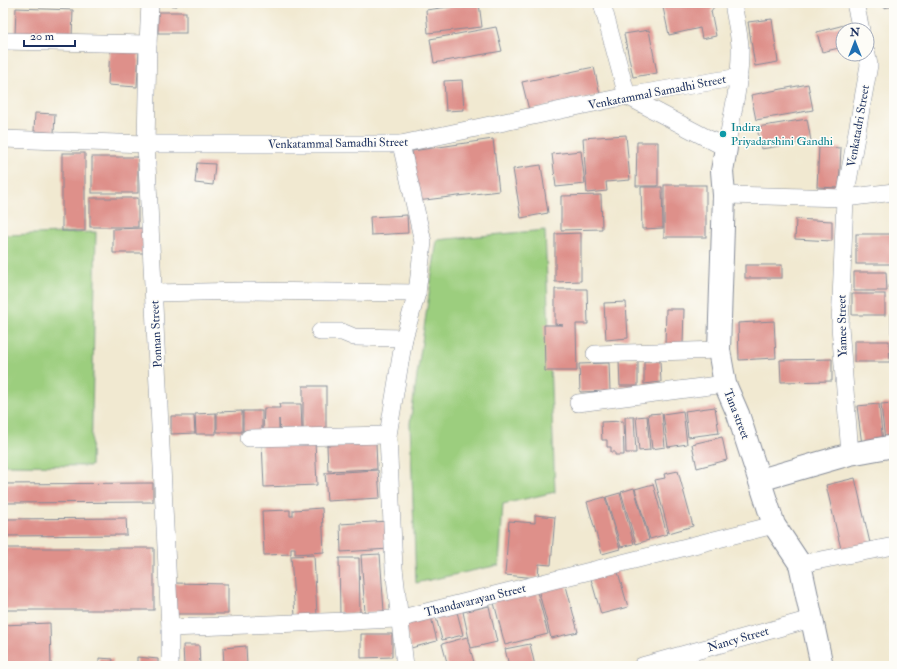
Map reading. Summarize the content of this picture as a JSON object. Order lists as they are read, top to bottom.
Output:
{
  "streets": {
    "street": [
      "Venkatammal Samadhi Street",
      "Venkatadri Street",
      "Yamee Street",
      "Ponnan Street",
      "Tana street",
      "Thandavarayan Street",
      "Nancy Street"
    ]
  },
  "crossings": [
    ["Venkatammal Samadhi Street", "Ponnan Street"],
    ["Venkatadri Street", "Yamee Street"],
    ["Ponnan Street", "Thandavarayan Street"],
    ["Tana street", "Thandavarayan Street"],
    ["Tana street", "Nancy Street"]
  ],
  "places": ["Indira Priyadarshini Gandhi"],
  "scale_bar": "20 m",
  "north": "top"
}
